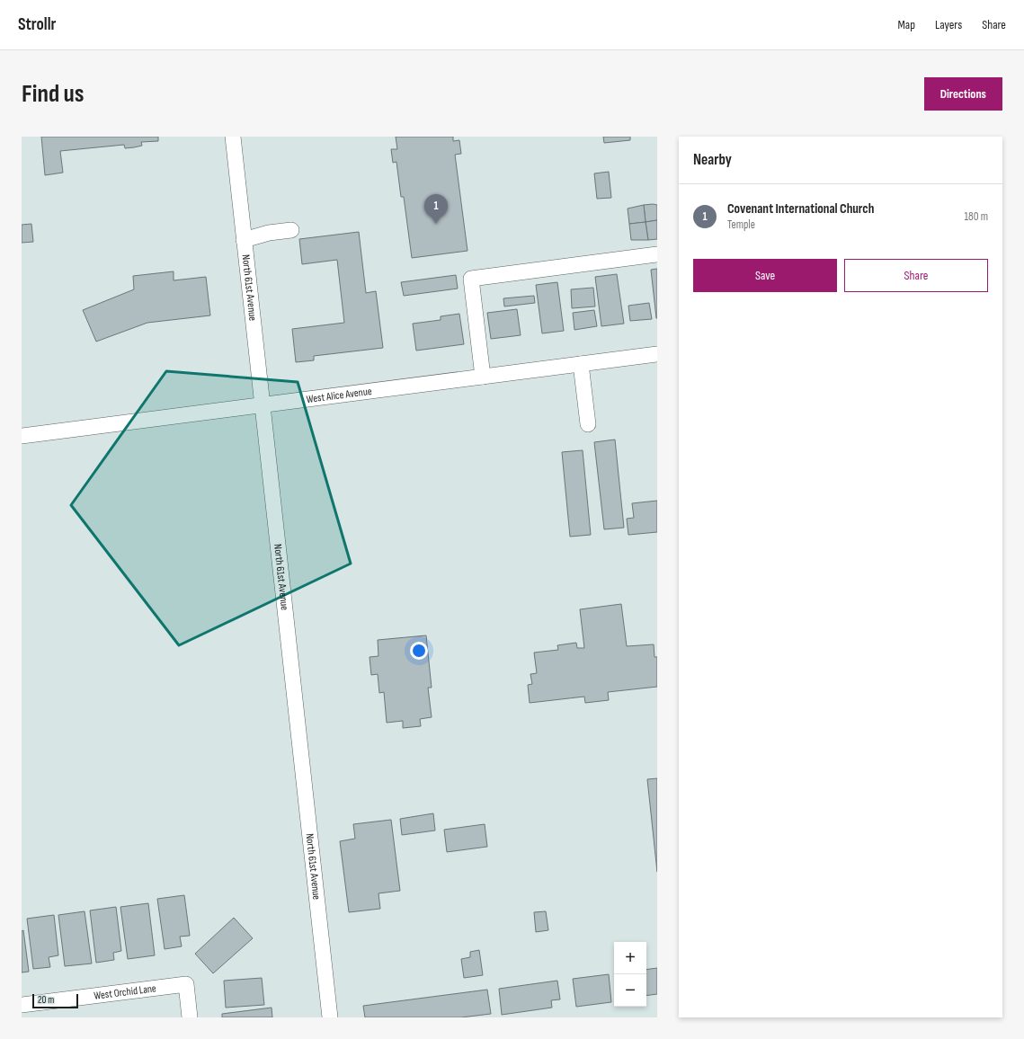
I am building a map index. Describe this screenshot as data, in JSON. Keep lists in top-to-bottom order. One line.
{"streets":{"street":["North 61st Avenue","West Alice Avenue","West Orchid Lane"]},"crossings":[["North 61st Avenue","West Alice Avenue"]],"scale_bar":"20 m","page":{"header":"Strollr","nav":["Map","Layers","Share"],"buttons":["Directions",["Save","Share"]],"title":"Find us","heading":"Nearby","list":[{"mark":"1","name":"Covenant International Church","note":"Temple","value":"180 m"}],"pins":"1","map_buttons":["+","−"],"scale":"20 m"}}
